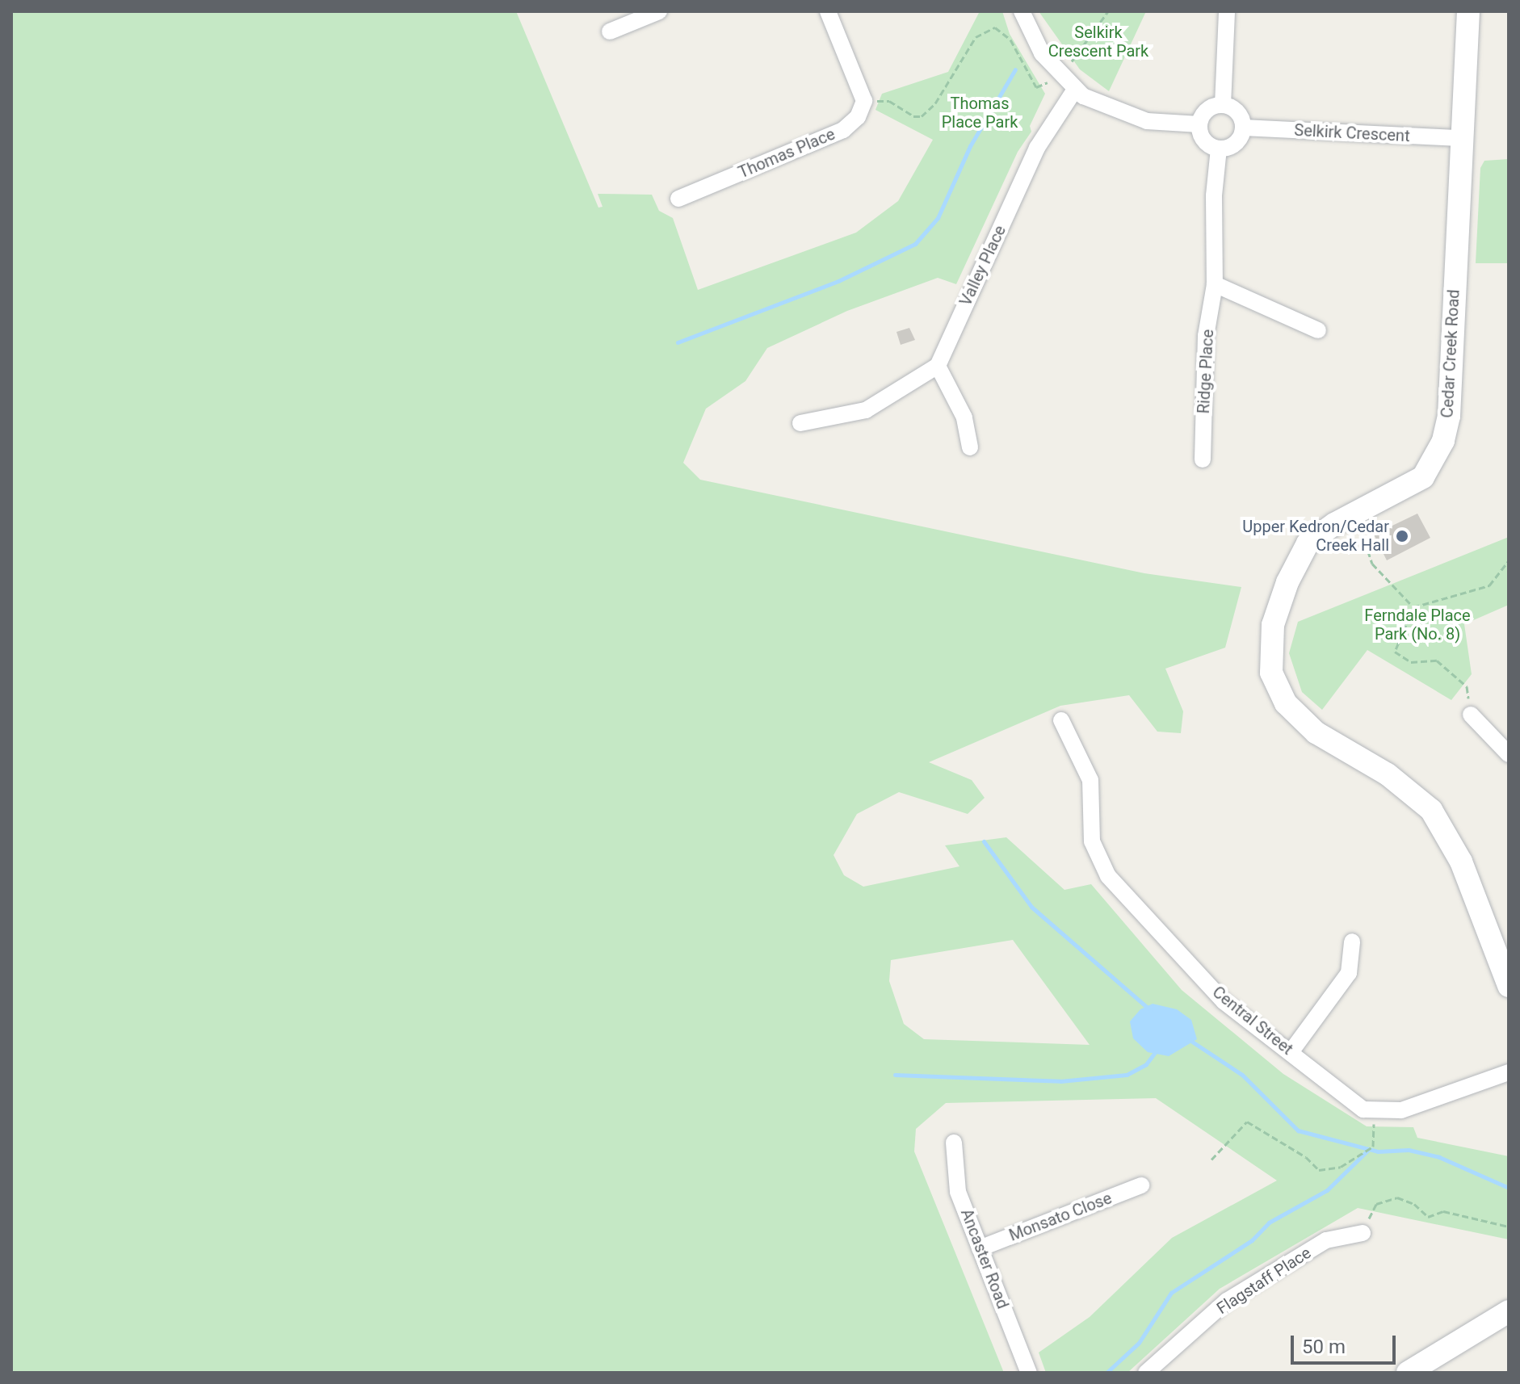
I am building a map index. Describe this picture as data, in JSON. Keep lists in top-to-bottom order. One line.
{"streets":{"street":["Selkirk Crescent","Thomas Place","Valley Place","Cedar Creek Road","Ridge Place","Central Street","Monsato Close","Ancaster Road","Flagstaff Place"]},"crossings":[["Selkirk Crescent","Cedar Creek Road"],["Selkirk Crescent","Ridge Place"],["Monsato Close","Ancaster Road"]],"parks":["Selkirk Crescent Park","Thomas Place Park","Ferndale Place Park (No. 8)"],"places":["Upper Kedron/Cedar Creek Hall"],"scale_bar":"50 m"}
